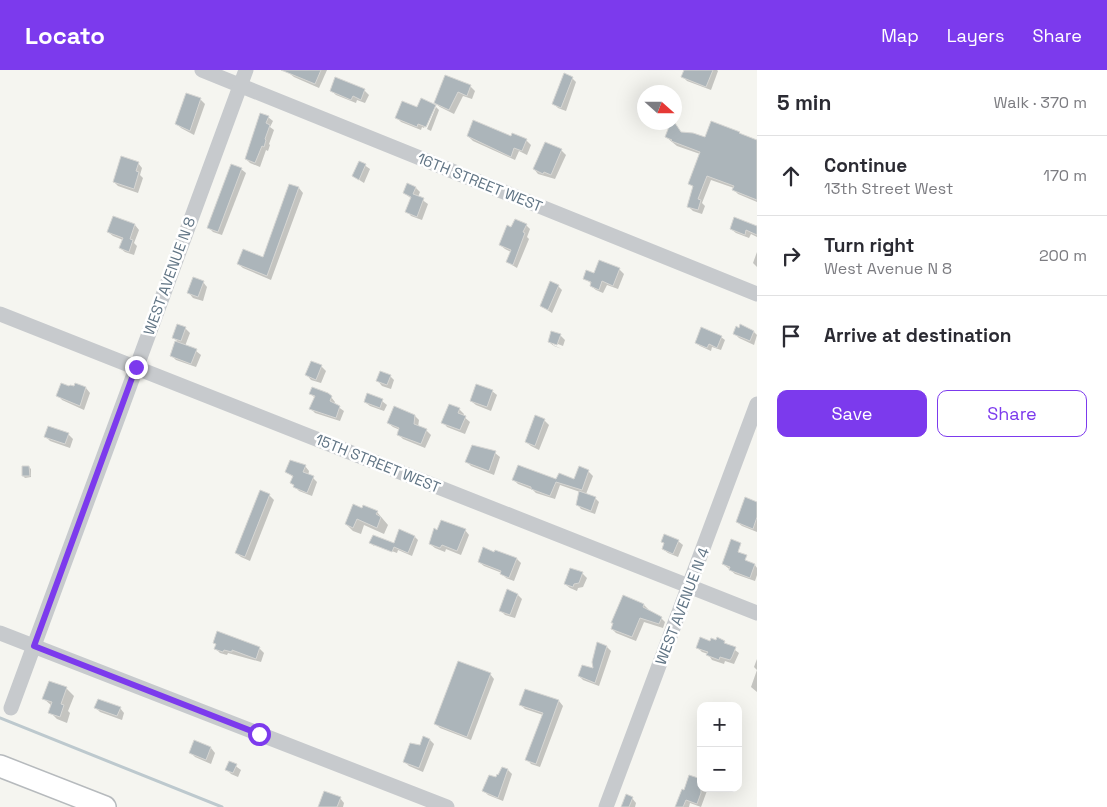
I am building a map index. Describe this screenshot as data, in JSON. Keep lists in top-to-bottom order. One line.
{"streets":{"street":["16TH STREET WEST","WEST AVENUE N 8","15TH STREET WEST","WEST AVENUE N 4"]},"crossings":[["16TH STREET WEST","WEST AVENUE N 8"],["WEST AVENUE N 8","15TH STREET WEST"],["15TH STREET WEST","WEST AVENUE N 4"]],"north":"right","page":{"header":"Locato","nav":["Map","Layers","Share"],"heading":["5 min","Walk · 370 m"],"list":[["Continue","13th Street West","170 m"],["Turn right","West Avenue N 8","200 m"],"Arrive at destination"],"buttons":["Save","Share"],"map_buttons":["+","−"]}}
